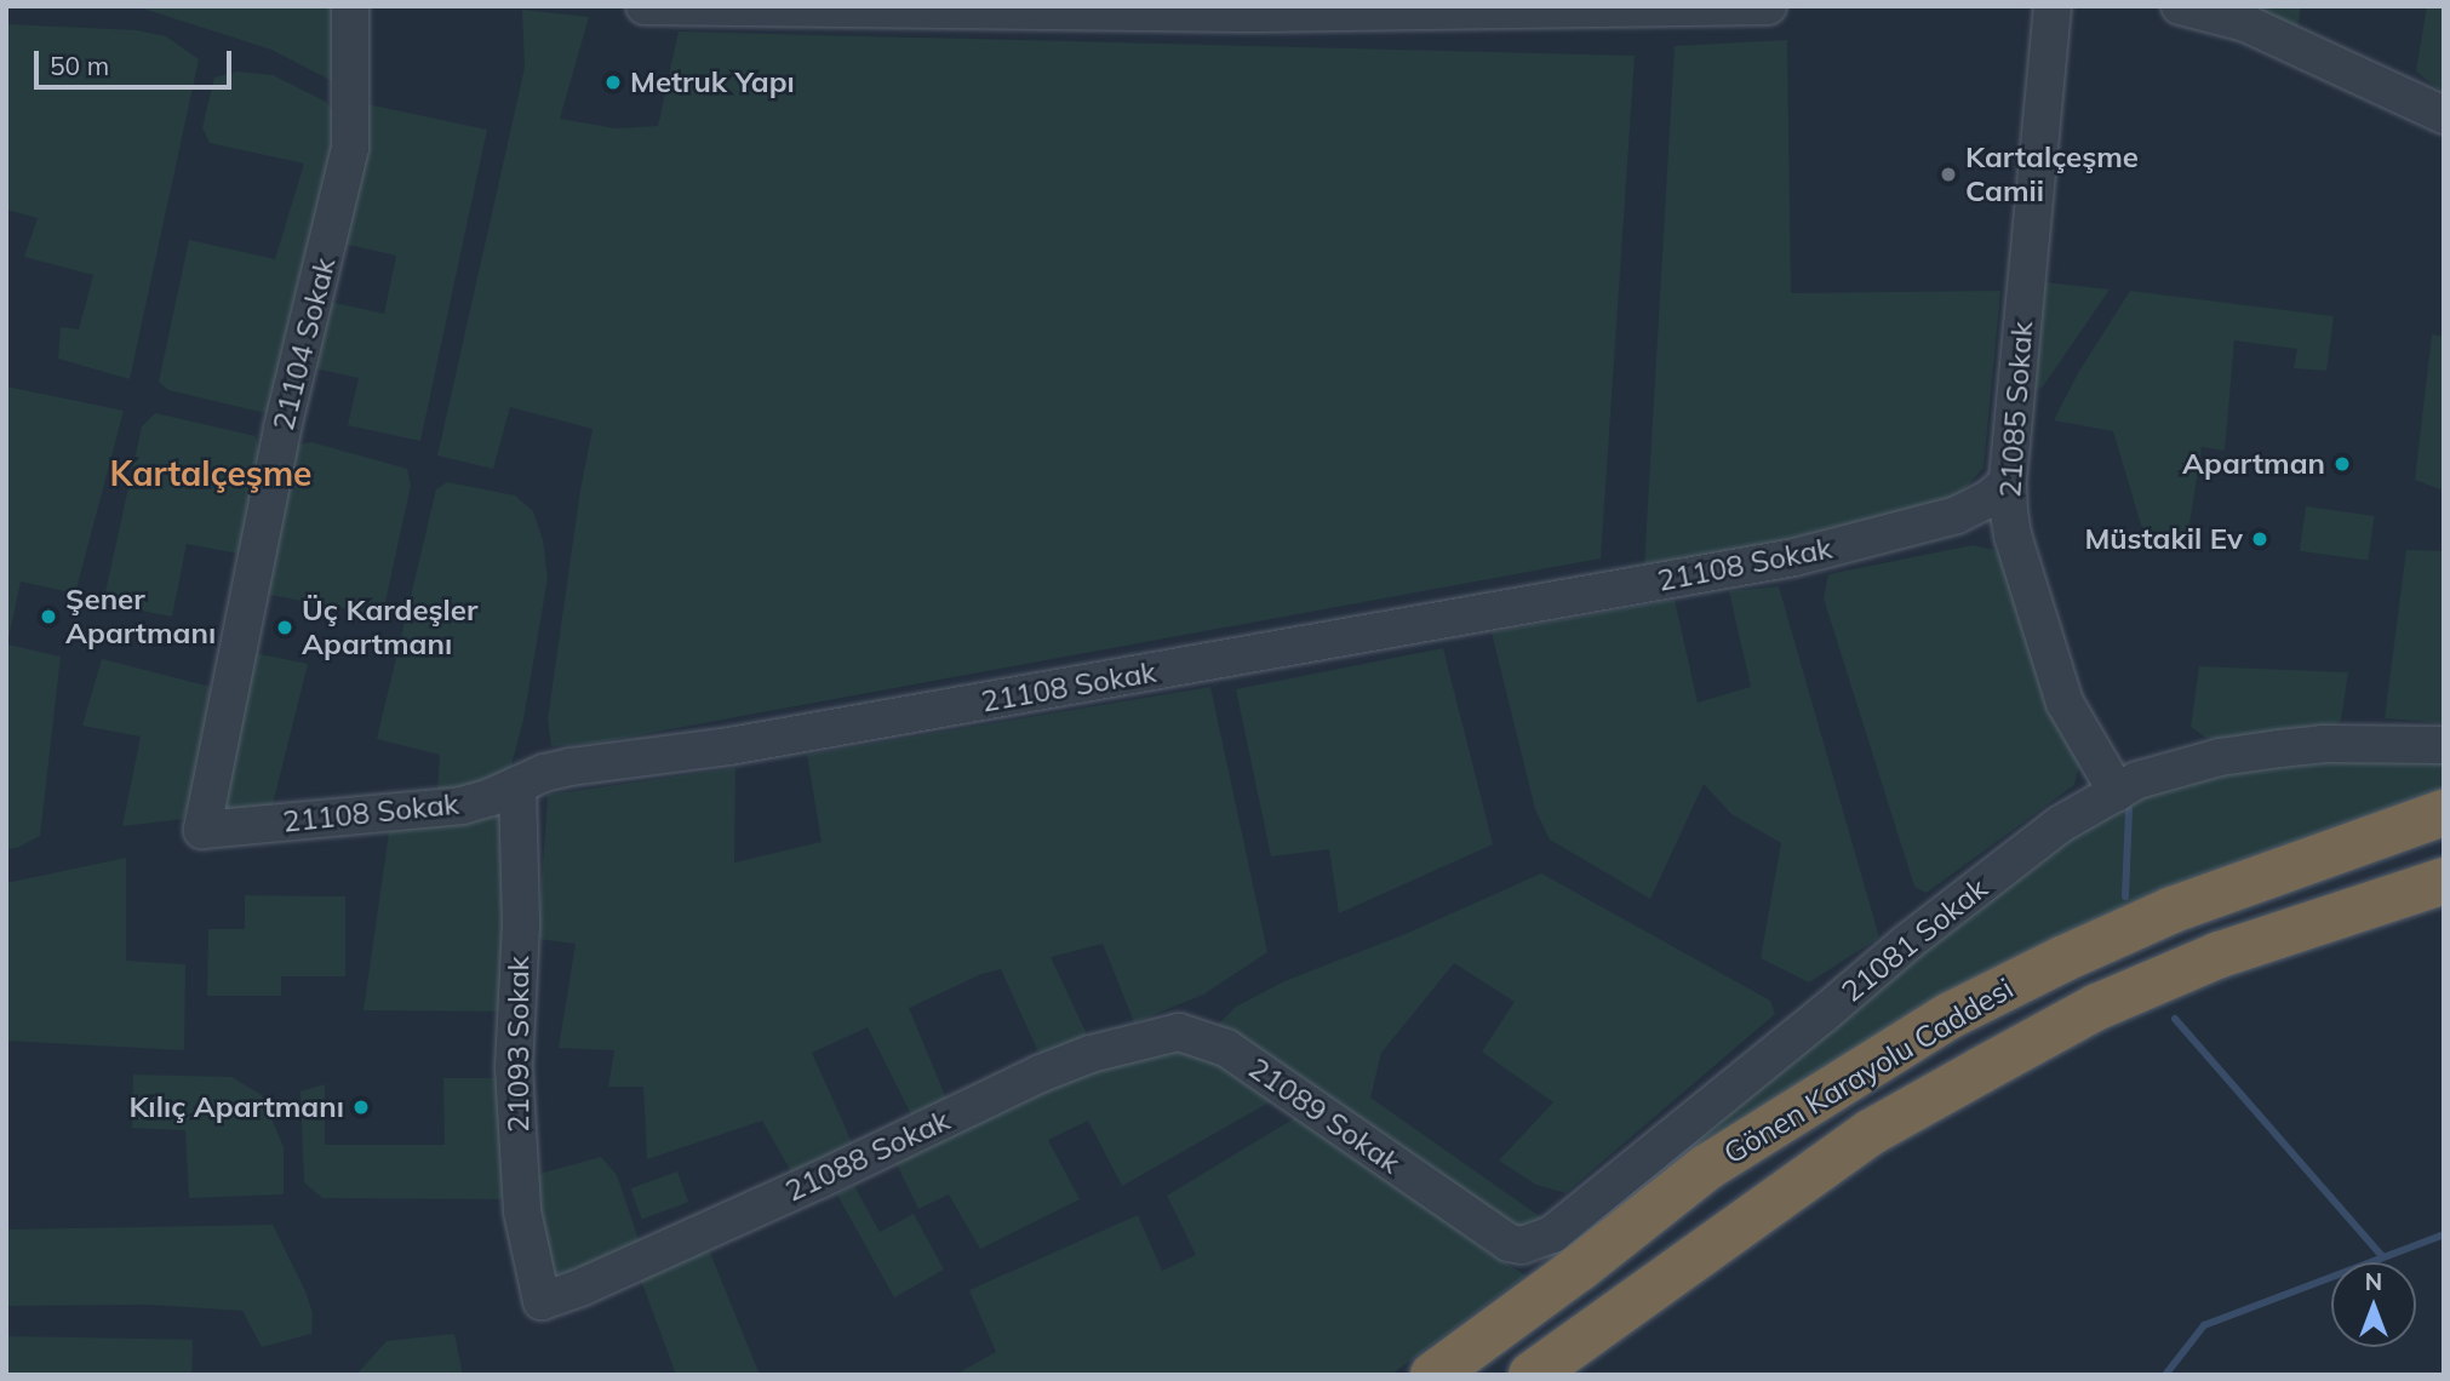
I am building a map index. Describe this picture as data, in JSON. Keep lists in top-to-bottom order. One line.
{"streets":{"highway":["Gönen Karayolu Caddesi"],"street":["21104 Sokak","21085 Sokak","21108 Sokak","21081 Sokak","21093 Sokak","21089 Sokak","21088 Sokak"]},"crossings":[["21104 Sokak","21108 Sokak"],["21085 Sokak","21108 Sokak"],["21085 Sokak","21081 Sokak"],["21108 Sokak","21093 Sokak"],["21081 Sokak","21089 Sokak"],["21093 Sokak","21088 Sokak"],["21089 Sokak","21088 Sokak"]],"districts":["Kartalçeşme"],"places":["Metruk Yapı","Kartalçeşme Camii","Apartman","Müstakil Ev","Şener Apartmanı","Üç Kardeşler Apartmanı","Kılıç Apartmanı"],"scale_bar":"50 m","north":"top"}
